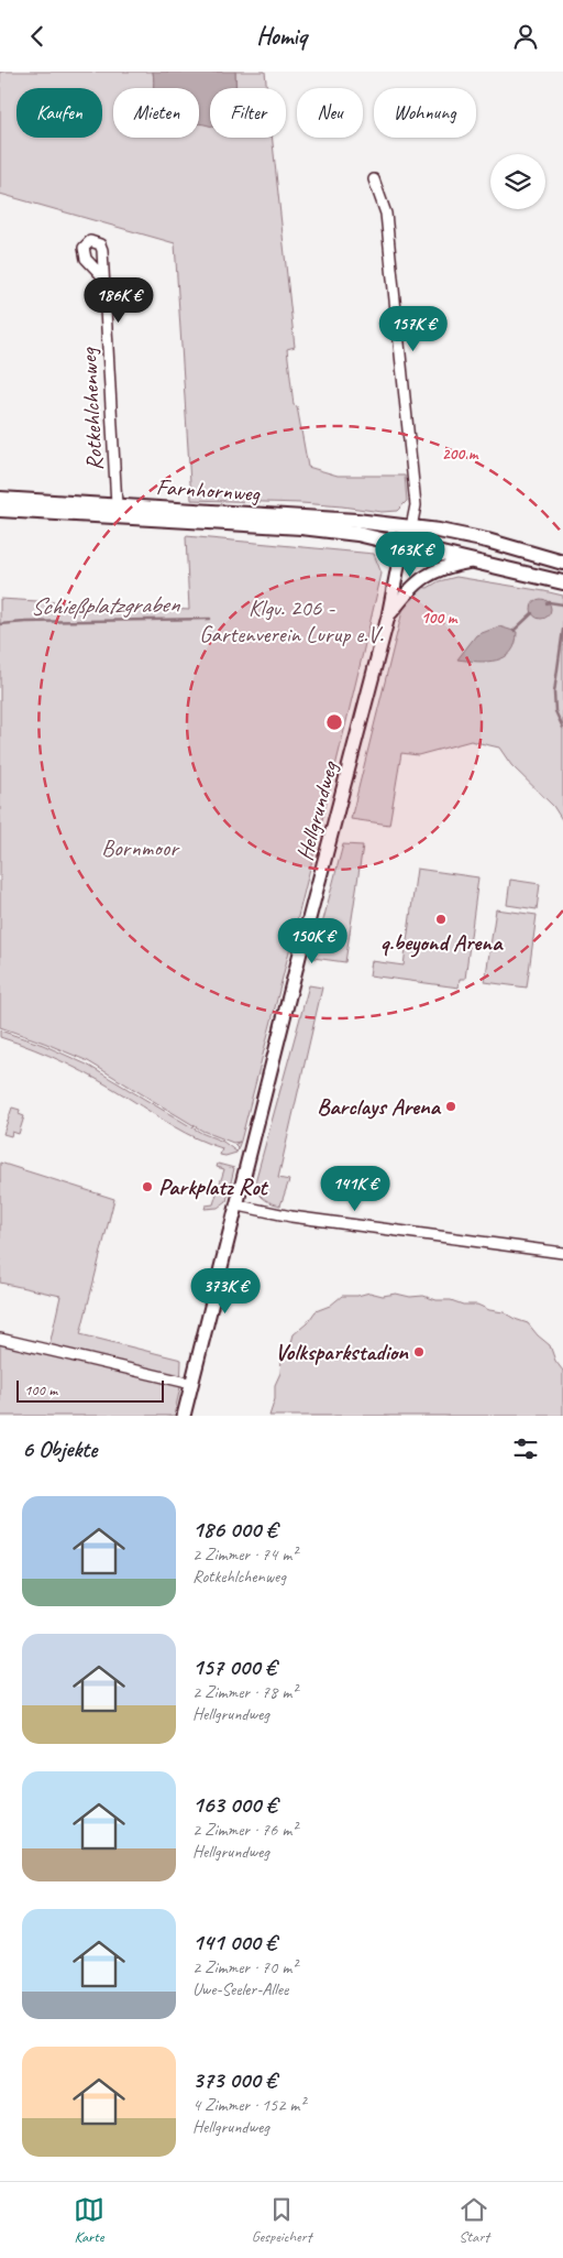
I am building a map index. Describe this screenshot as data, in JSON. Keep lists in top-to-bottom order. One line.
{"streets":{"main road":["Farnhornweg"],"street":["Rotkehlchenweg","Hellgrundweg"]},"crossings":[["Rotkehlchenweg","Farnhornweg"],["Farnhornweg","Hellgrundweg"]],"water":["Schießplatzgraben"],"parks":["Klgv. 206 - Gartenverein Lurup e.V.","Bornmoor"],"places":["q.beyond Arena","Barclays Arena","Parkplatz Rot","Volksparkstadion"],"scale_bar":"100 m","page":{"header":"Homiq","chip":["Kaufen","Mieten","Filter","Neu","Wohnung"],"price":["186K €","157K €","163K €","150K €","141K €","373K €"],"scale":"100 m","heading":"6 Objekte","list":[{"name":"186 000 €","note":"2 Zimmer · 74 m² · Rotkehlchenweg"},{"name":"157 000 €","note":"2 Zimmer · 78 m² · Hellgrundweg"},{"name":"163 000 €","note":"2 Zimmer · 76 m² · Hellgrundweg"},{"name":"141 000 €","note":"2 Zimmer · 70 m² · Uwe-Seeler-Allee"},{"name":"373 000 €","note":"4 Zimmer · 152 m² · Hellgrundweg"}],"tabs":["Karte","Gespeichert","Start"]},"rings":["200 m","100 m"]}
